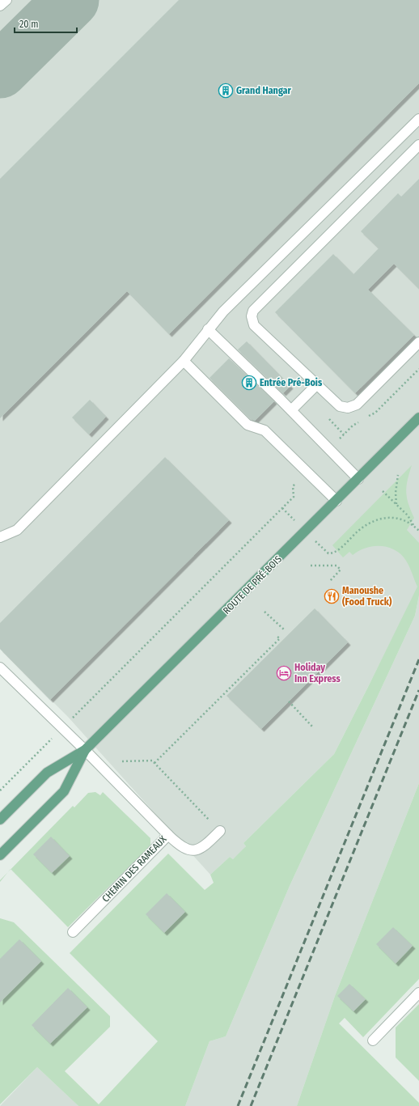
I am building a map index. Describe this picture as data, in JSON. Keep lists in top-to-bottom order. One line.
{"streets":{"main road":["ROUTE DE PRÉ-BOIS"],"street":["CHEMIN DES RAMEAUX"]},"crossings":[["ROUTE DE PRÉ-BOIS","CHEMIN DES RAMEAUX"]],"places":{"building":["Grand Hangar","Entrée Pré-Bois"],"restaurant":["Manoushe (Food Truck)"],"hotel":["Holiday Inn Express"]},"scale_bar":"20 m"}
